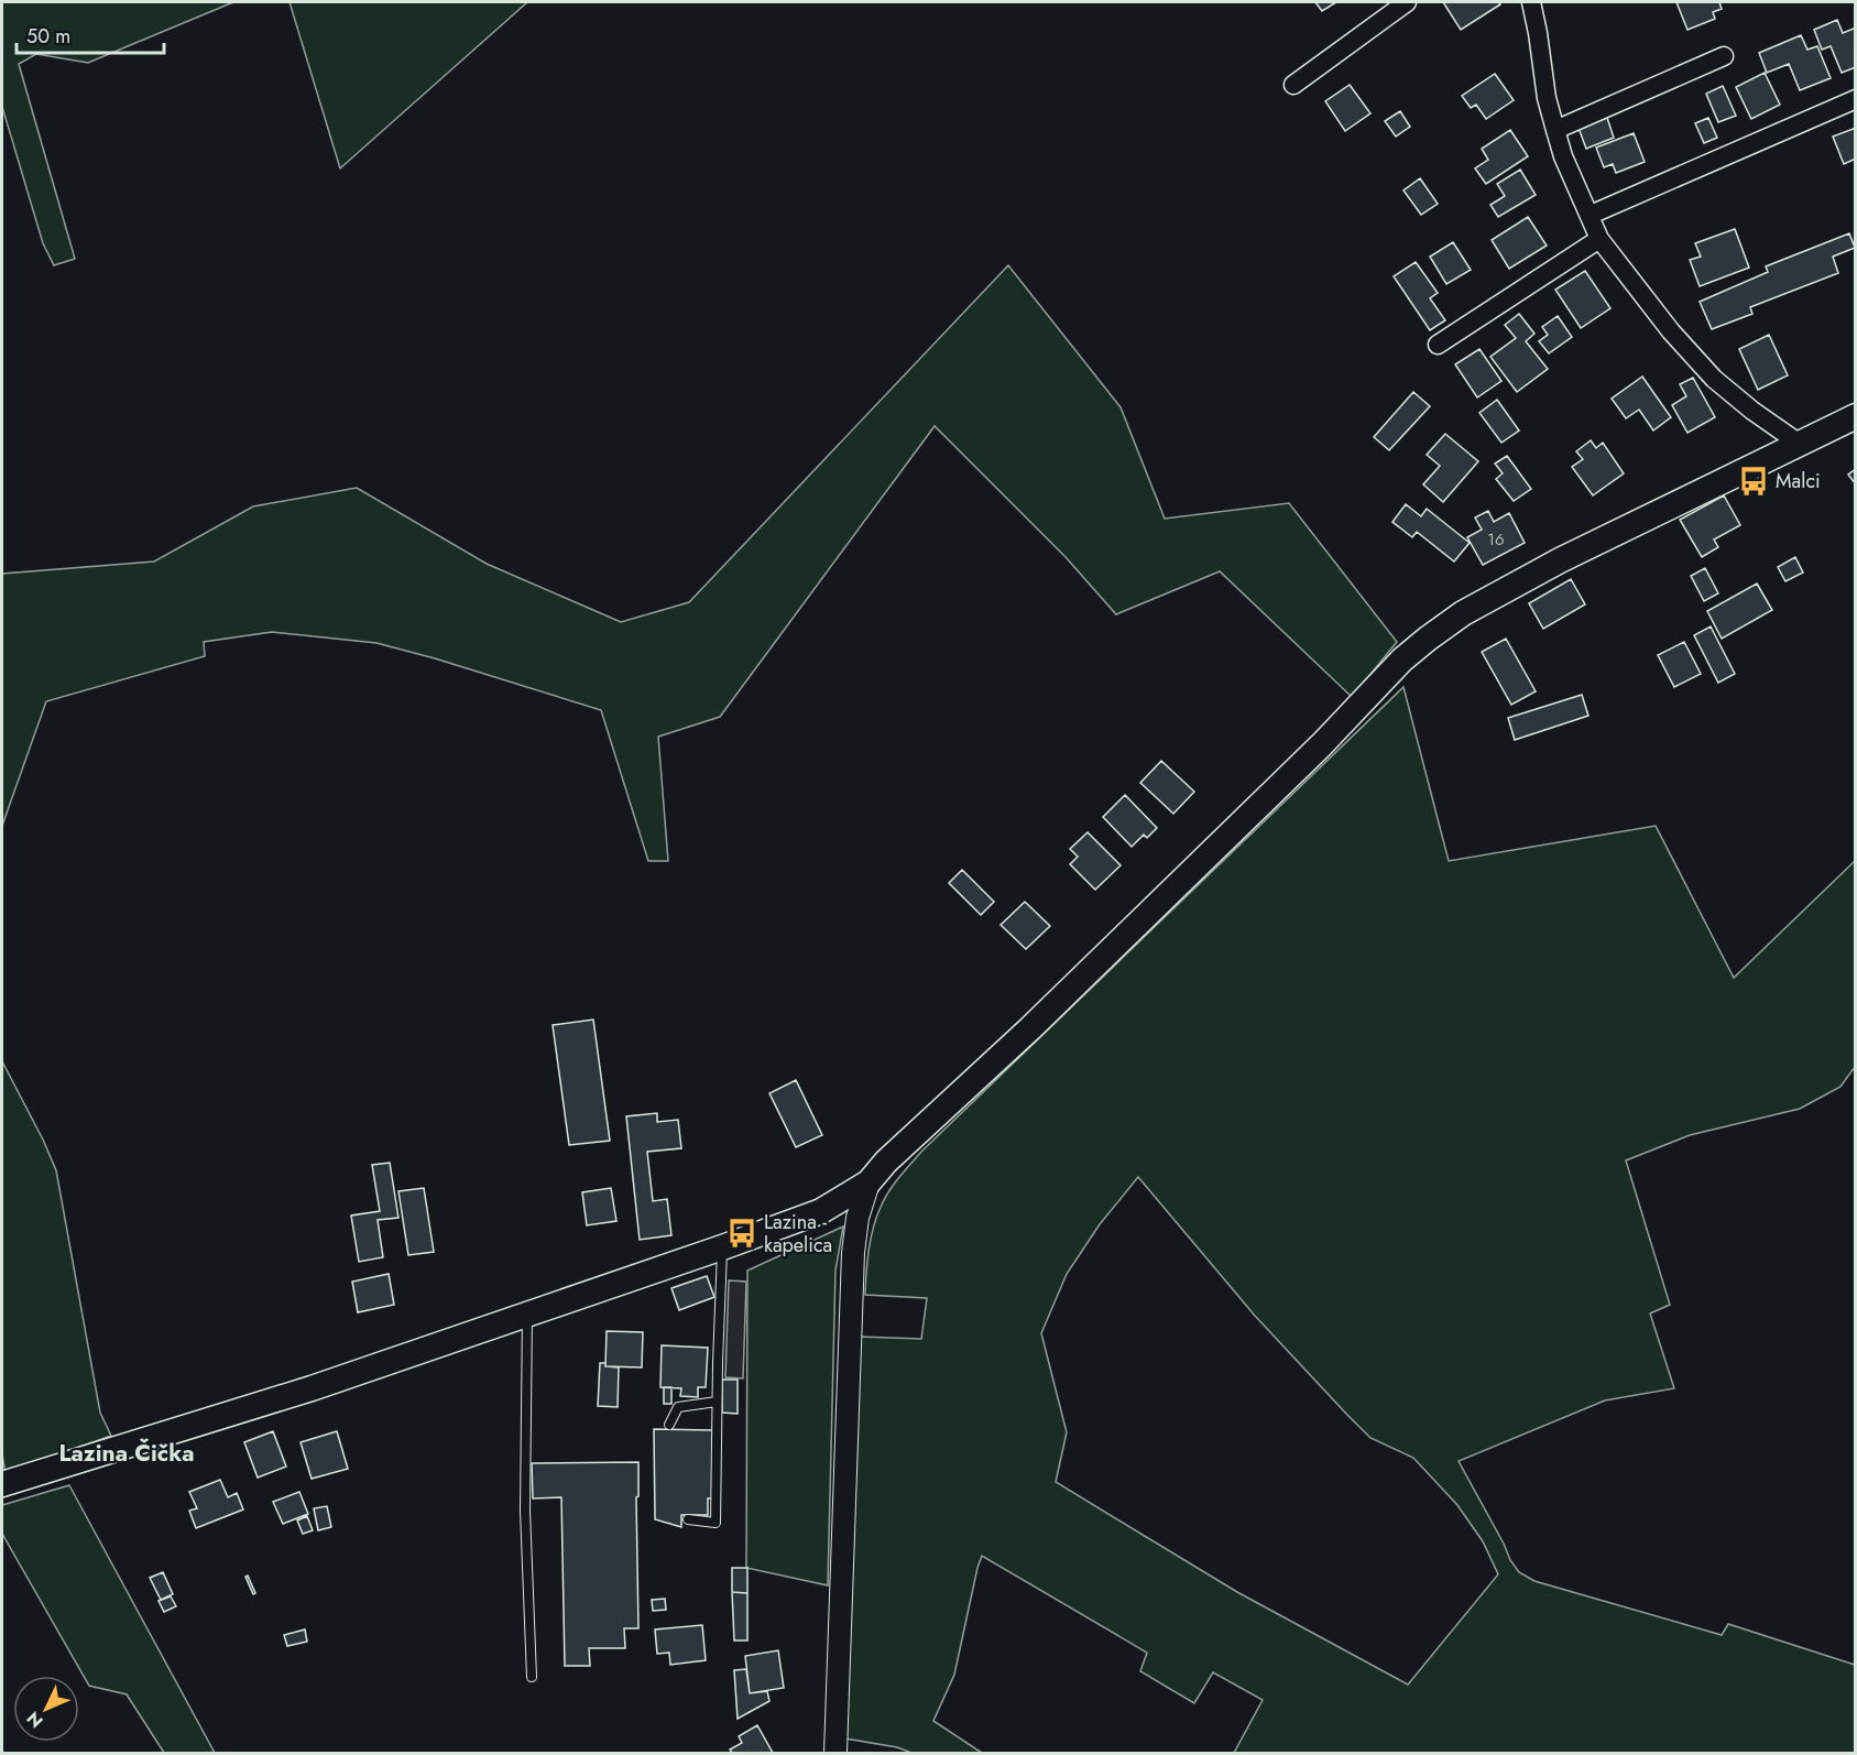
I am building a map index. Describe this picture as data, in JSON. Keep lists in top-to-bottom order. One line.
{"districts":["Lazina Čička"],"places":{"bus stop":["Malci","Lazina - kapelica"]},"house_numbers":["16"],"scale_bar":"50 m","north":"bottom left"}
